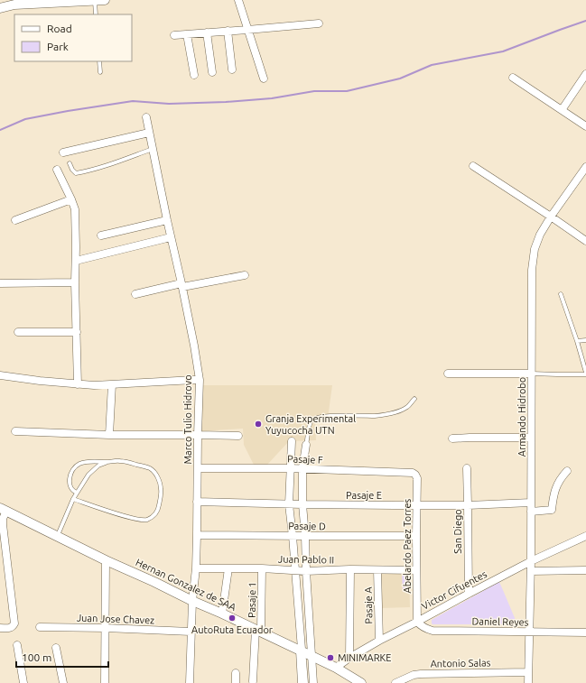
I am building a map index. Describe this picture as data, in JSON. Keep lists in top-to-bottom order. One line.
{"streets":{"street":["Armando Hidrobo","Marco Tulio Hidrovo","Pasaje F","Pasaje E","Pasaje D","San Diego","Abelardo Paez Torres","Juan Pablo II","Hernan Gonzalez de SAA","Victor Cifuentes","Pasaje 1","Pasaje A","Juan Jose Chavez","Daniel Reyes","Antonio Salas"]},"crossings":[["Armando Hidrobo","Pasaje E"],["Armando Hidrobo","Victor Cifuentes"],["Armando Hidrobo","Daniel Reyes"],["Armando Hidrobo","Antonio Salas"],["Marco Tulio Hidrovo","Pasaje F"],["Marco Tulio Hidrovo","Pasaje E"],["Marco Tulio Hidrovo","Pasaje D"],["Marco Tulio Hidrovo","Juan Pablo II"],["Marco Tulio Hidrovo","Hernan Gonzalez de SAA"],["Marco Tulio Hidrovo","Juan Jose Chavez"],["Pasaje F","Abelardo Paez Torres"],["Pasaje E","San Diego"],["Pasaje E","Abelardo Paez Torres"],["Pasaje D","Abelardo Paez Torres"],["San Diego","Victor Cifuentes"],["Abelardo Paez Torres","Juan Pablo II"],["Abelardo Paez Torres","Victor Cifuentes"],["Abelardo Paez Torres","Daniel Reyes"],["Juan Pablo II","Pasaje 1"],["Juan Pablo II","Pasaje A"],["Hernan Gonzalez de SAA","Victor Cifuentes"],["Hernan Gonzalez de SAA","Pasaje 1"],["Victor Cifuentes","Pasaje A"],["Victor Cifuentes","Daniel Reyes"]],"places":["Granja Experimental Yuyucocha UTN","AutoRuta Ecuador","MINIMARKE"],"legend":["Road","Park"],"scale_bar":"100 m"}
